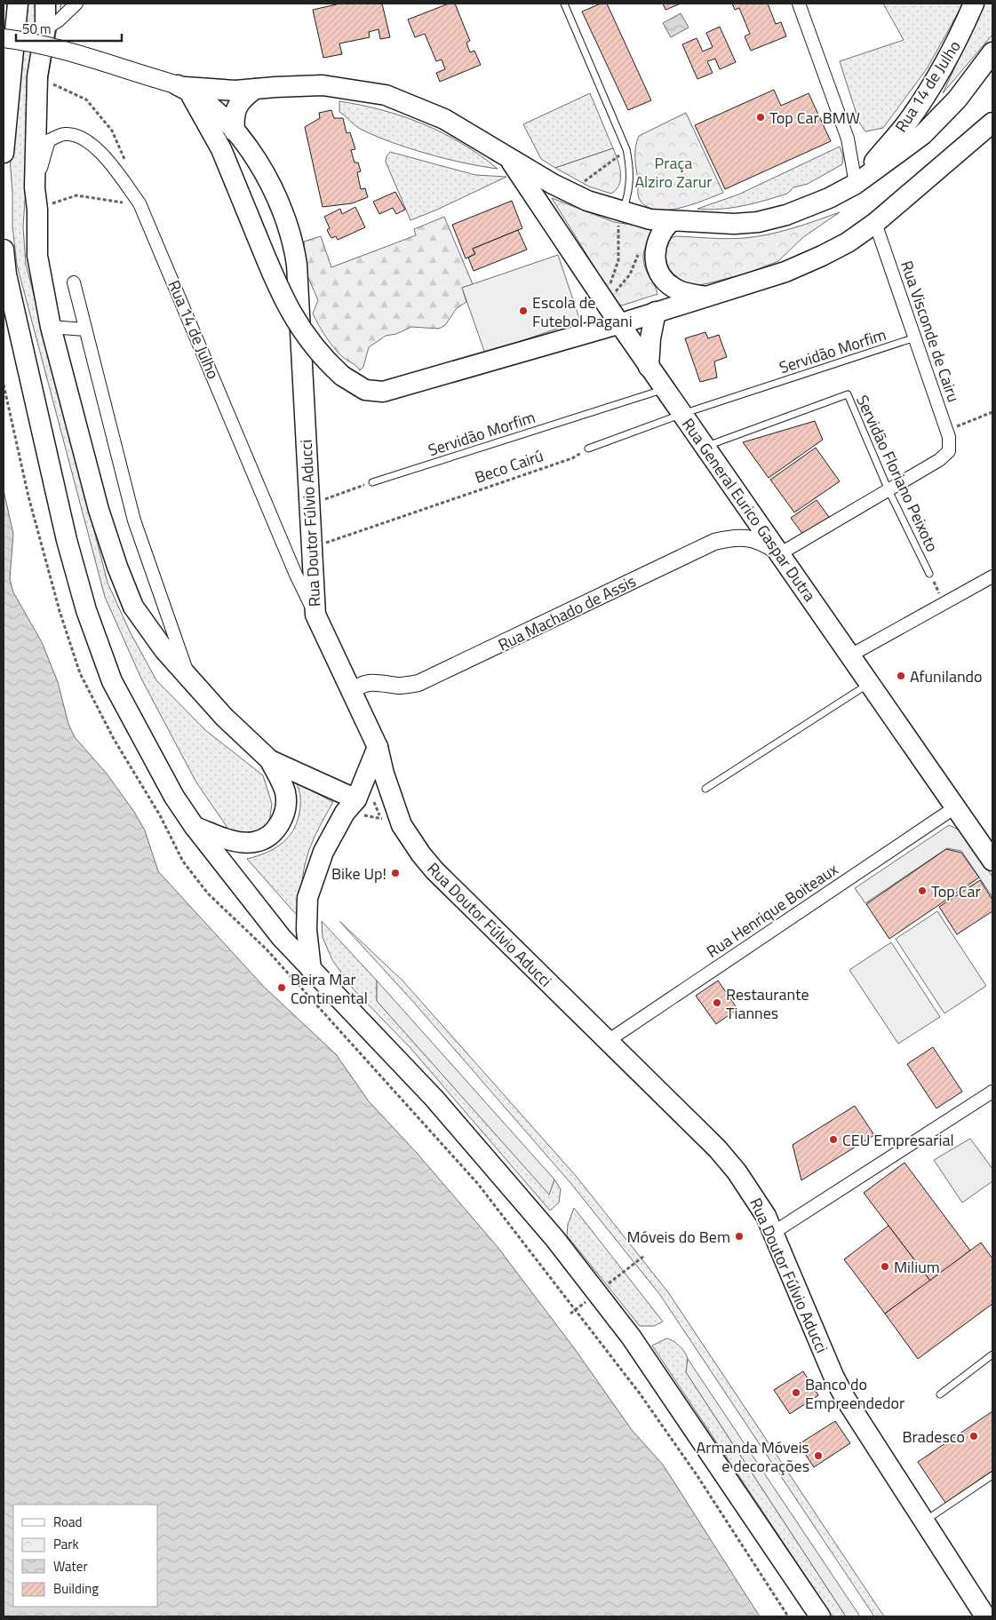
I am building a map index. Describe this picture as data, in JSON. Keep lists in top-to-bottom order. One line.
{"streets":{"main road":["Rua 14 de Julho","Rua General Eurico Gaspar Dutra","Rua Doutor Fúlvio Aducci"],"street":["Rua Visconde de Cairu","Rua Machado de Assis","Rua Henrique Boiteaux"],"lane":["Servidão Morfim","Servidão Floriano Peixoto"],"path":["Beco Cairú"]},"crossings":[["Rua 14 de Julho","Rua Doutor Fúlvio Aducci"],["Rua Visconde de Cairu","Servidão Morfim"],["Servidão Morfim","Rua General Eurico Gaspar Dutra"],["Servidão Floriano Peixoto","Rua General Eurico Gaspar Dutra"],["Rua General Eurico Gaspar Dutra","Rua Machado de Assis"],["Rua General Eurico Gaspar Dutra","Rua Henrique Boiteaux"],["Rua Doutor Fúlvio Aducci","Rua Machado de Assis"],["Rua Doutor Fúlvio Aducci","Rua Henrique Boiteaux"]],"parks":["Praça Alziro Zarur"],"places":["Top Car BMW","Escola de Futebol Pagani","Afunilando","Bike Up!","Top Car","Beira Mar Continental","Restaurante Tiannes","CEU Empresarial","Móveis do Bem","Milium","Banco do Empreendedor","Bradesco","Armanda Móveis e decorações"],"legend":["Road","Park","Water","Building"],"scale_bar":"50 m"}
